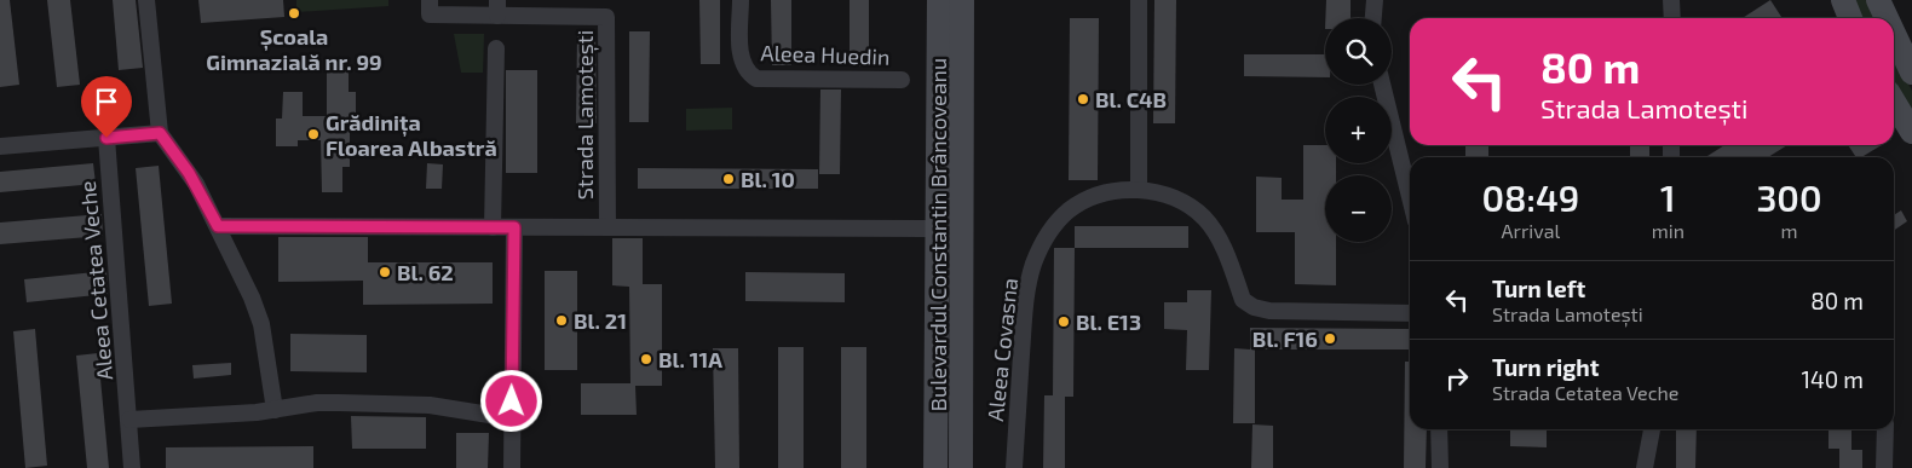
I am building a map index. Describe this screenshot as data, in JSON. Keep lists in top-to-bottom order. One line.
{"streets":{"main road":["Bulevardul Constantin Brâncoveanu"],"street":["Aleea Huedin","Strada Lamotești","Aleea Cetatea Veche","Aleea Covasna"]},"crossings":[["Strada Lamotești","Bulevardul Constantin Brâncoveanu"]],"places":["Școala Gimnazială nr. 99","Bl. C4B","Grădinița Floarea Albastră","Bl. 10","Bl. 62","Bl. 21","Bl. E13","Bl. F16","Bl. 11A"],"page":{"map_buttons":["+","−"],"turn":["80 m","Strada Lamotești"],"eta":["08:49","Arrival","1","min","300","m"],"list":[{"name":"Turn left","note":"Strada Lamotești","value":"80 m"},{"name":"Turn right","note":"Strada Cetatea Veche","value":"140 m"}]}}
